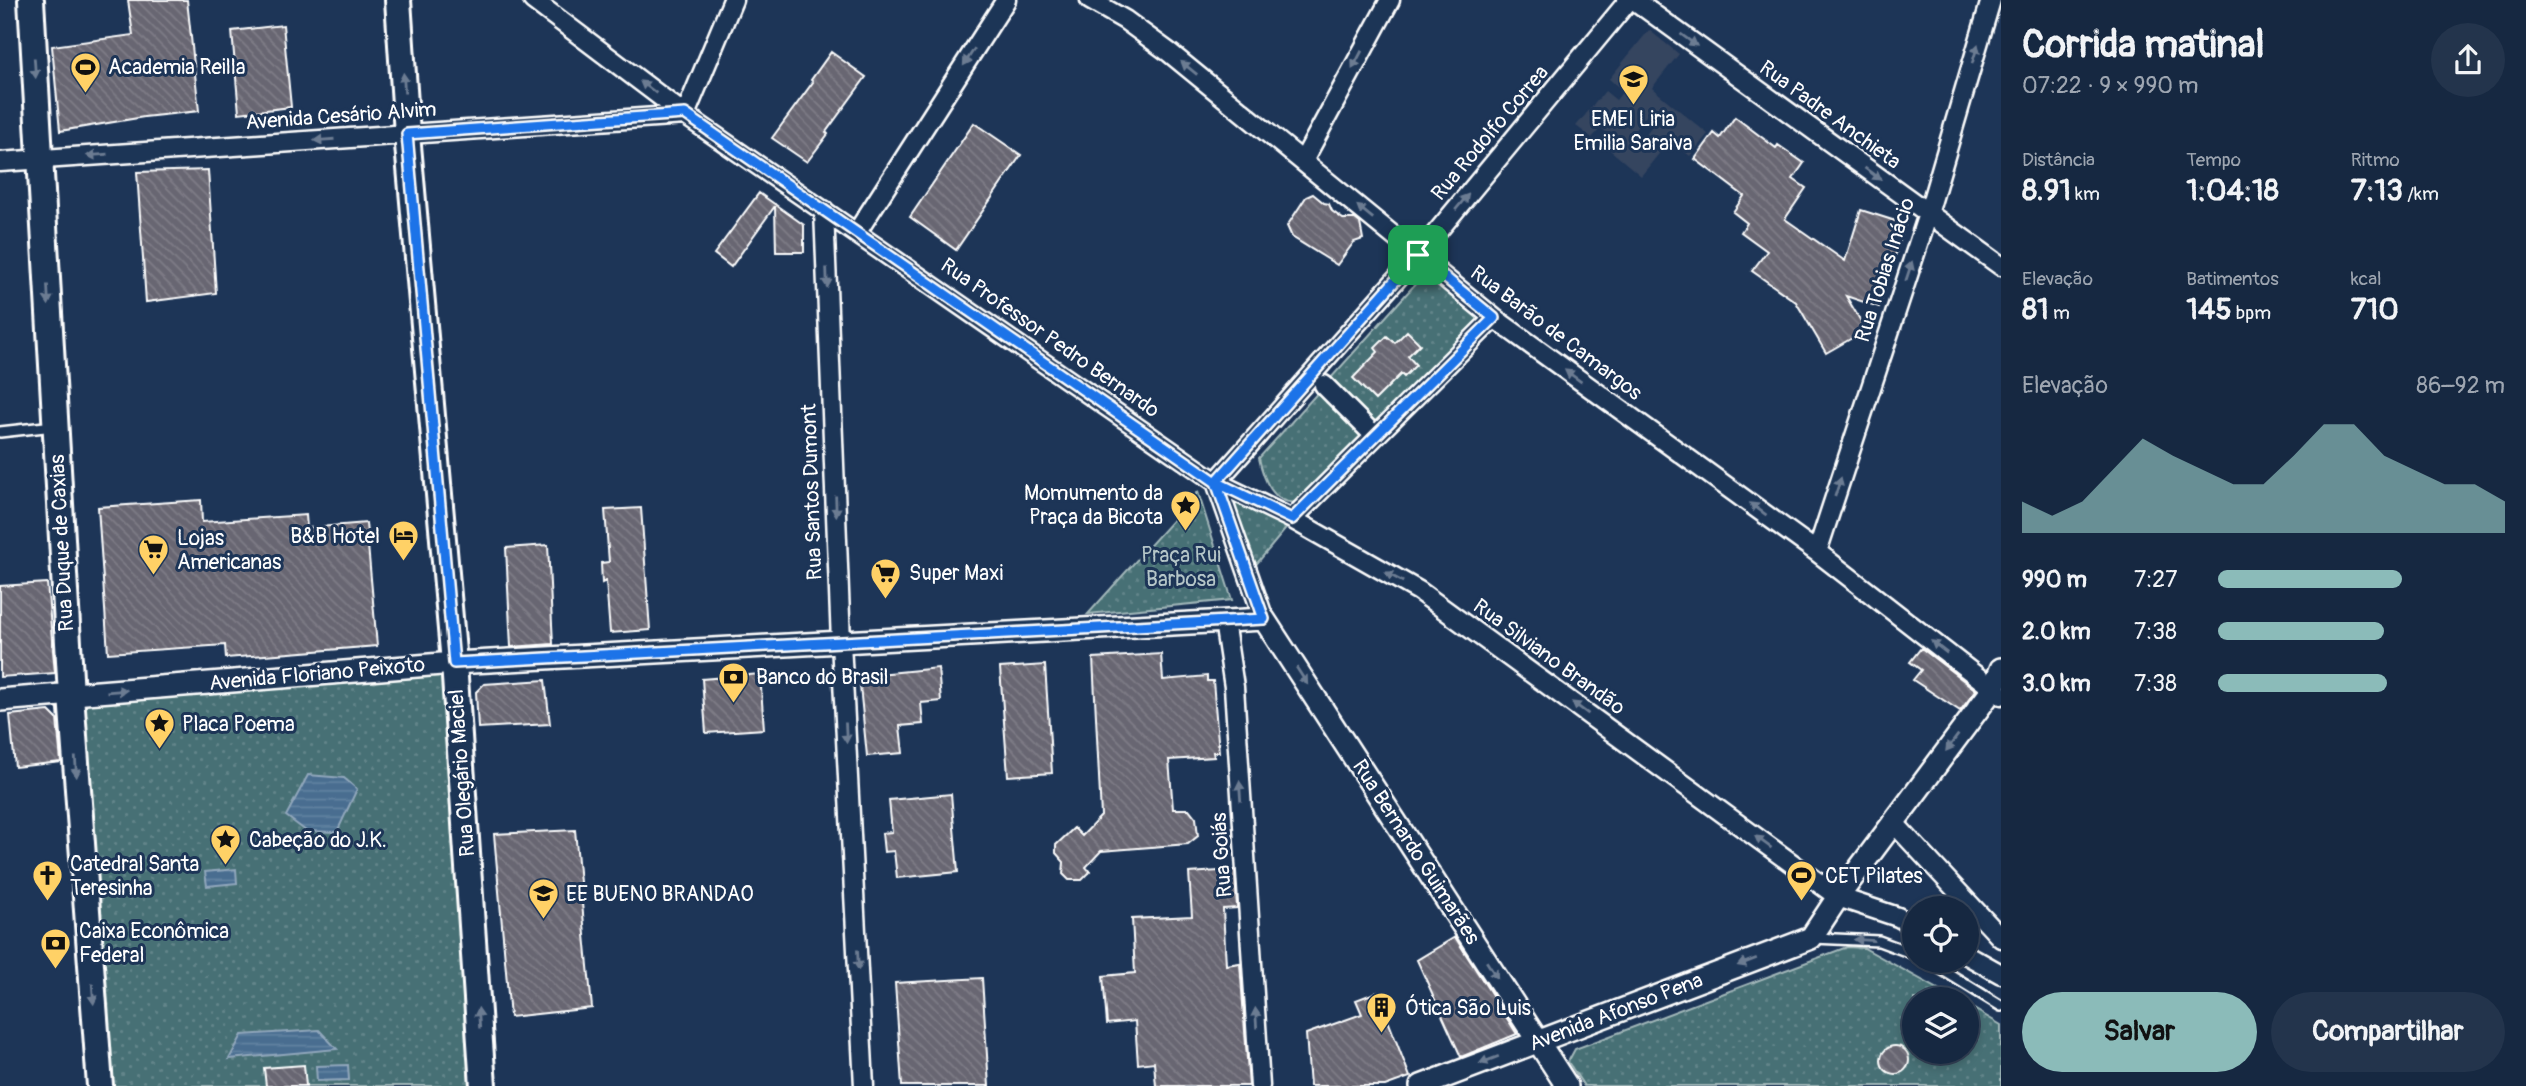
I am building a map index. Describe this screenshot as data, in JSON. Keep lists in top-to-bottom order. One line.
{"streets":{"main road":["Rua Duque de Caxias","Rua Olegário Maciel"],"street":["Rua Padre Anchieta","Avenida Cesário Alvim","Rua Rodolfo Correa","Rua Tobias Inácio","Rua Barão de Camargos","Rua Professor Pedro Bernardo","Rua Santos Dumont","Rua Silviano Brandão","Avenida Floriano Peixoto","Rua Bernardo Guimarães","Rua Goiás","Avenida Afonso Pena"]},"crossings":[["Rua Padre Anchieta","Rua Rodolfo Correa"],["Rua Padre Anchieta","Rua Tobias Inácio"],["Avenida Cesário Alvim","Rua Duque de Caxias"],["Avenida Cesário Alvim","Rua Olegário Maciel"],["Rua Rodolfo Correa","Rua Barão de Camargos"],["Rua Rodolfo Correa","Rua Professor Pedro Bernardo"],["Rua Rodolfo Correa","Rua Silviano Brandão"],["Rua Tobias Inácio","Rua Barão de Camargos"],["Rua Professor Pedro Bernardo","Rua Silviano Brandão"],["Rua Santos Dumont","Avenida Floriano Peixoto"],["Rua Duque de Caxias","Avenida Floriano Peixoto"],["Avenida Floriano Peixoto","Rua Olegário Maciel"],["Avenida Floriano Peixoto","Rua Bernardo Guimarães"],["Avenida Floriano Peixoto","Rua Goiás"],["Rua Bernardo Guimarães","Avenida Afonso Pena"]],"one_way":["Rua Padre Anchieta","Avenida Cesário Alvim","Rua Rodolfo Correa","Rua Tobias Inácio","Rua Barão de Camargos","Rua Santos Dumont","Rua Duque de Caxias","Rua Silviano Brandão","Rua Olegário Maciel","Rua Bernardo Guimarães","Rua Goiás","Avenida Afonso Pena"],"parks":["Praça Rui Barbosa"],"places":{"sports":["Academia Reilla","CET Pilates"],"school or university":["EMEI Liria Emilia Saraiva","EE BUENO BRANDAO"],"place":["Momumento da Praça da Bicota","Placa Poema","Cabeção do J.K."],"hotel":["B&B Hotel"],"supermarket":["Lojas Americanas","Super Maxi"],"bank":["Banco do Brasil","Caixa Econômica Federal"],"church":["Catedral Santa Teresinha"],"building":["Ótica São Luis"]},"page":{"heading":["Corrida matinal","07:22 · 9 × 990 m"],"stats":[["Distância","8.91 km"],["Tempo","1:04:18"],["Ritmo","7:13 /km"],["Elevação","81 m"],["Batimentos","145 bpm"],["kcal","710"]],"chart":["Elevação","86–92 m"],"list":[{"name":"990 m","note":"7:27"},{"name":"2.0 km","note":"7:38"},{"name":"3.0 km","note":"7:38"}],"buttons":["Salvar","Compartilhar"]}}
